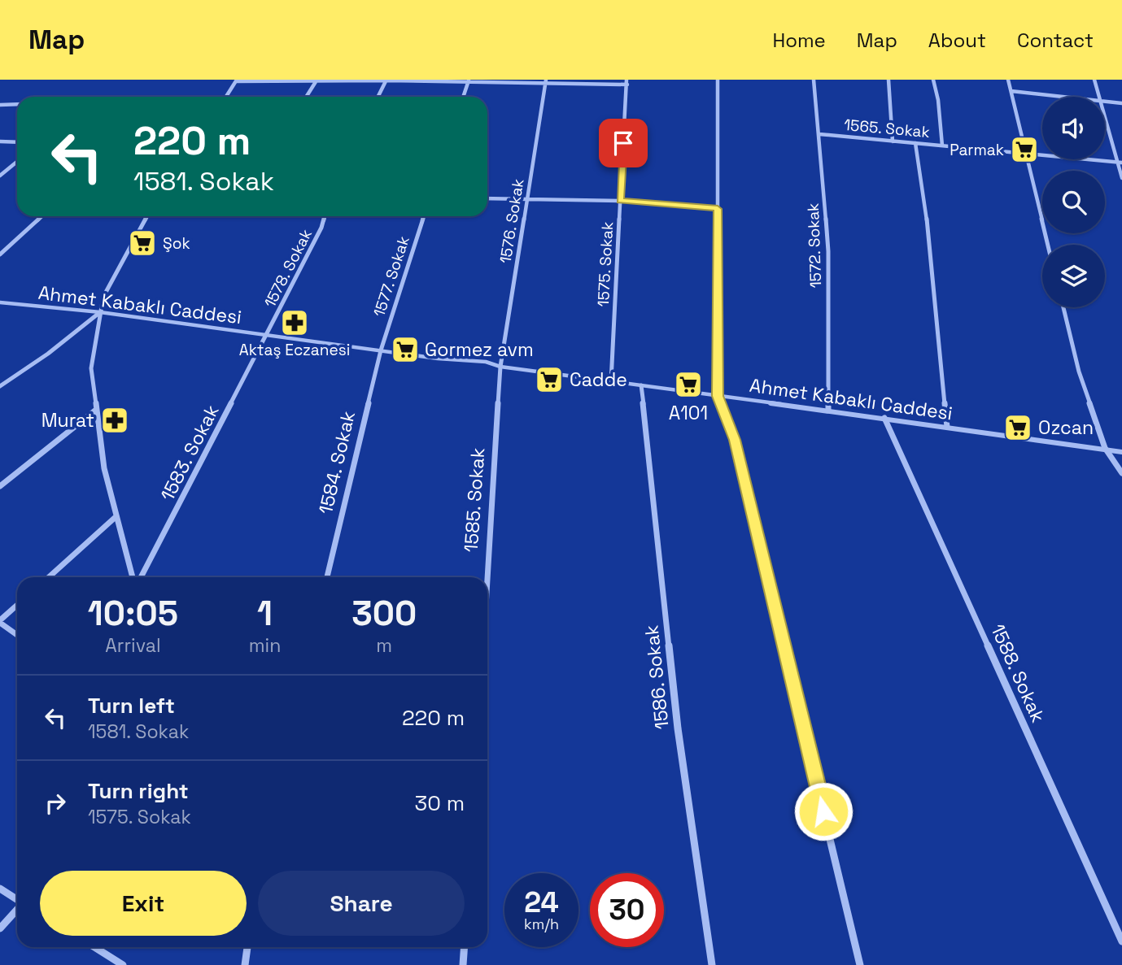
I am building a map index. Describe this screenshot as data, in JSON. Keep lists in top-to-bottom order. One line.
{"streets":{"street":["1565. Sokak","1576. Sokak","1572. Sokak","1575. Sokak","1578. Sokak","1577. Sokak","Ahmet Kabaklı Caddesi","1583. Sokak","1584. Sokak","1585. Sokak","1588. Sokak","1586. Sokak"]},"crossings":[["1565. Sokak","1572. Sokak"],["1576. Sokak","Ahmet Kabaklı Caddesi"],["1576. Sokak","1585. Sokak"],["1572. Sokak","Ahmet Kabaklı Caddesi"],["1575. Sokak","Ahmet Kabaklı Caddesi"],["1578. Sokak","Ahmet Kabaklı Caddesi"],["1578. Sokak","1583. Sokak"],["1577. Sokak","Ahmet Kabaklı Caddesi"],["1577. Sokak","1584. Sokak"],["Ahmet Kabaklı Caddesi","1583. Sokak"],["Ahmet Kabaklı Caddesi","1584. Sokak"],["Ahmet Kabaklı Caddesi","1585. Sokak"],["Ahmet Kabaklı Caddesi","1588. Sokak"],["Ahmet Kabaklı Caddesi","1586. Sokak"]],"places":{"supermarket":["Parmak","Şok","Gormez avm","Cadde","A101","Ozcan"],"pharmacy":["Aktaş Eczanesi","Murat"]},"page":{"header":"Map","nav":["Home","Map","About","Contact"],"turn":["220 m","1581. Sokak"],"eta":["10:05","Arrival","1","min","300","m"],"list":[{"name":"Turn left","note":"1581. Sokak","value":"220 m"},{"name":"Turn right","note":"1575. Sokak","value":"30 m"}],"buttons":["Exit","Share"],"speed":"24 km/h","limit":"30"}}
